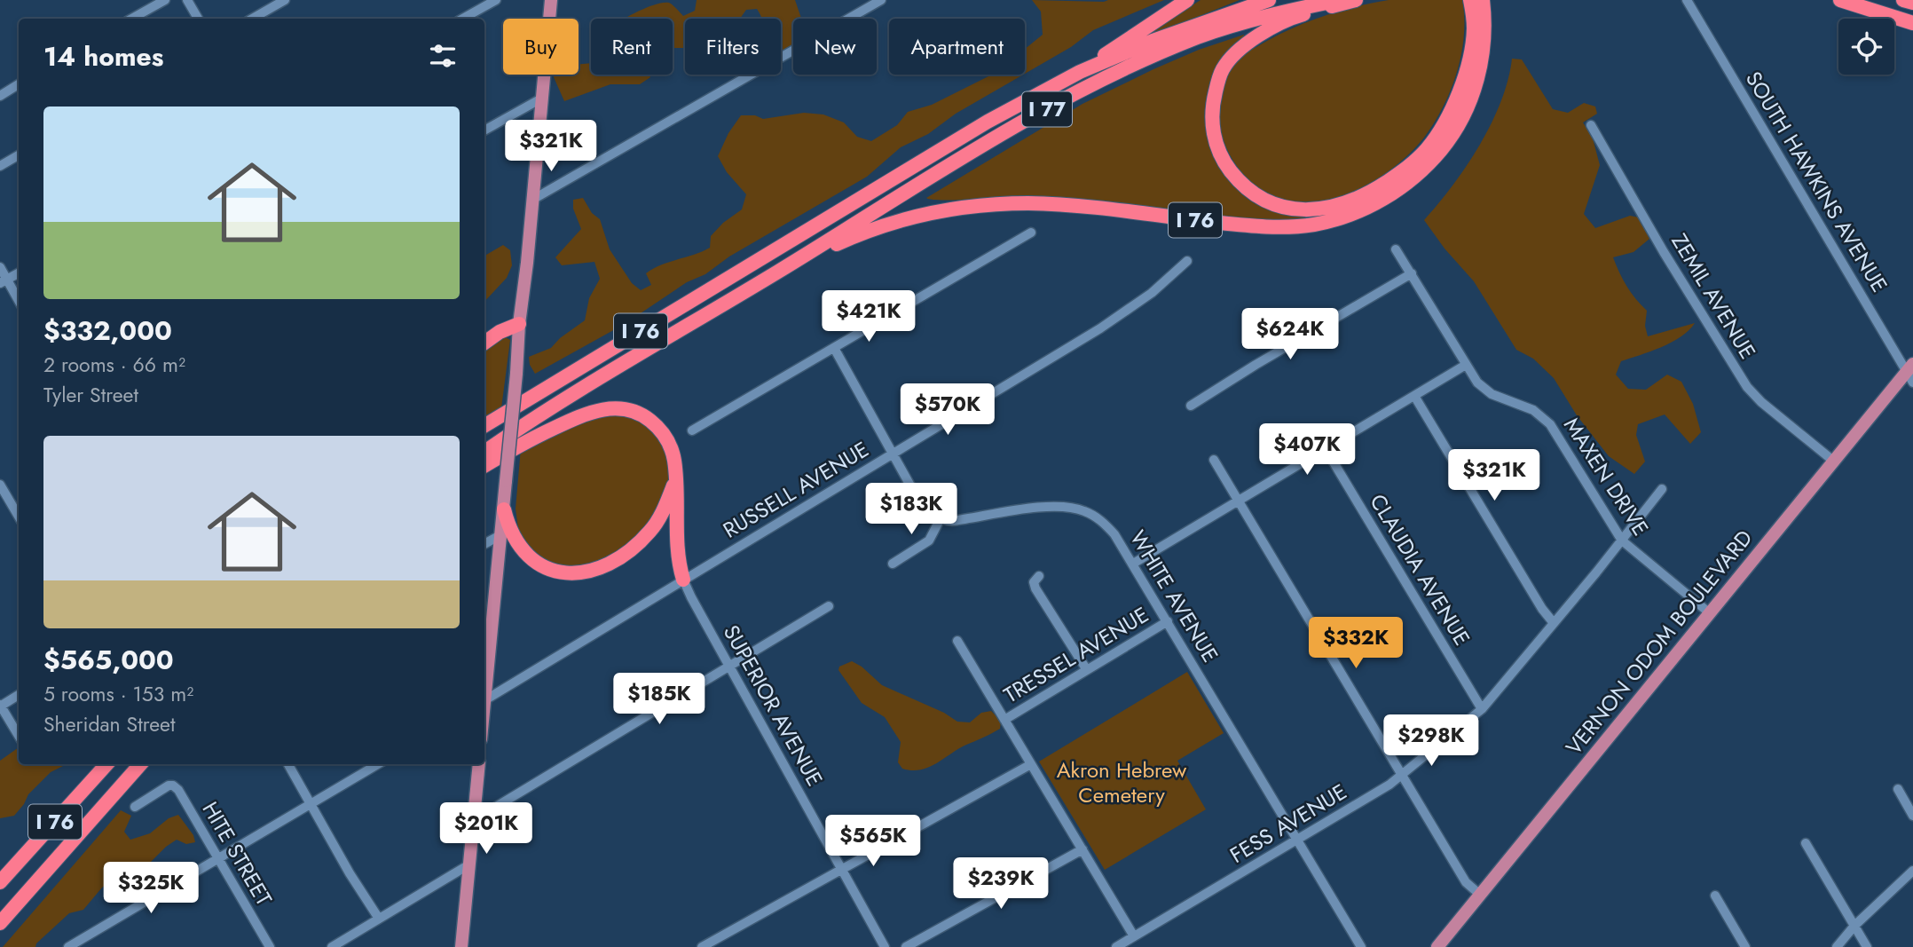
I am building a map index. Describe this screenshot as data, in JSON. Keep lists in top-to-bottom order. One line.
{"streets":{"highway":["I 77","I 76"],"main road":["VERNON ODOM BOULEVARD"],"street":["SOUTH HAWKINS AVENUE","ZEMIL AVENUE","MAXEN DRIVE","RUSSELL AVENUE","CLAUDIA AVENUE","WHITE AVENUE","TRESSEL AVENUE","SUPERIOR AVENUE","FESS AVENUE","HITE STREET"]},"crossings":[["I 77","I 76"],["SOUTH HAWKINS AVENUE","VERNON ODOM BOULEVARD"],["ZEMIL AVENUE","VERNON ODOM BOULEVARD"],["MAXEN DRIVE","VERNON ODOM BOULEVARD"],["MAXEN DRIVE","FESS AVENUE"],["RUSSELL AVENUE","SUPERIOR AVENUE"],["CLAUDIA AVENUE","FESS AVENUE"],["WHITE AVENUE","TRESSEL AVENUE"],["WHITE AVENUE","FESS AVENUE"]],"parks":["Akron Hebrew Cemetery"],"page":{"chip":["Buy","Rent","Filters","New","Apartment"],"heading":"14 homes","list":[{"name":"$332,000","note":"2 rooms · 66 m² · Tyler Street"},{"name":"$565,000","note":"5 rooms · 153 m² · Sheridan Street"}],"price":["$321K","$421K","$624K","$570K","$407K","$321K","$183K","$332K","$185K","$298K","$201K","$565K","$239K","$325K"]}}
